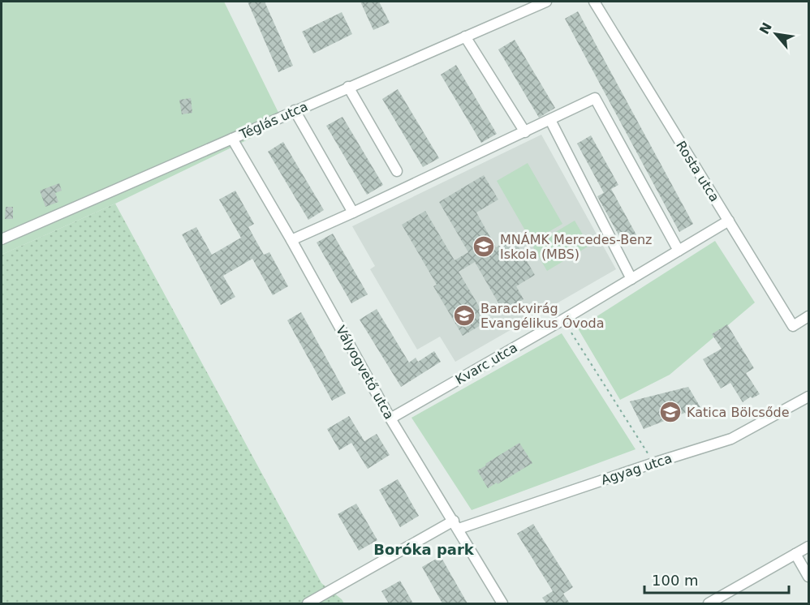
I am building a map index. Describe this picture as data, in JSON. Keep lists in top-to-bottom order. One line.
{"streets":{"street":["Téglás utca","Rosta utca","Kvarc utca","Vályogvető utca","Agyag utca"]},"crossings":[["Téglás utca","Vályogvető utca"],["Rosta utca","Kvarc utca"],["Kvarc utca","Vályogvető utca"],["Vályogvető utca","Agyag utca"]],"districts":["Boróka park"],"places":{"school or university":["MNÁMK Mercedes-Benz Iskola (MBS)","Barackvirág Evangélikus Óvoda","Katica Bölcsőde"]},"scale_bar":"100 m","north":"top left"}
